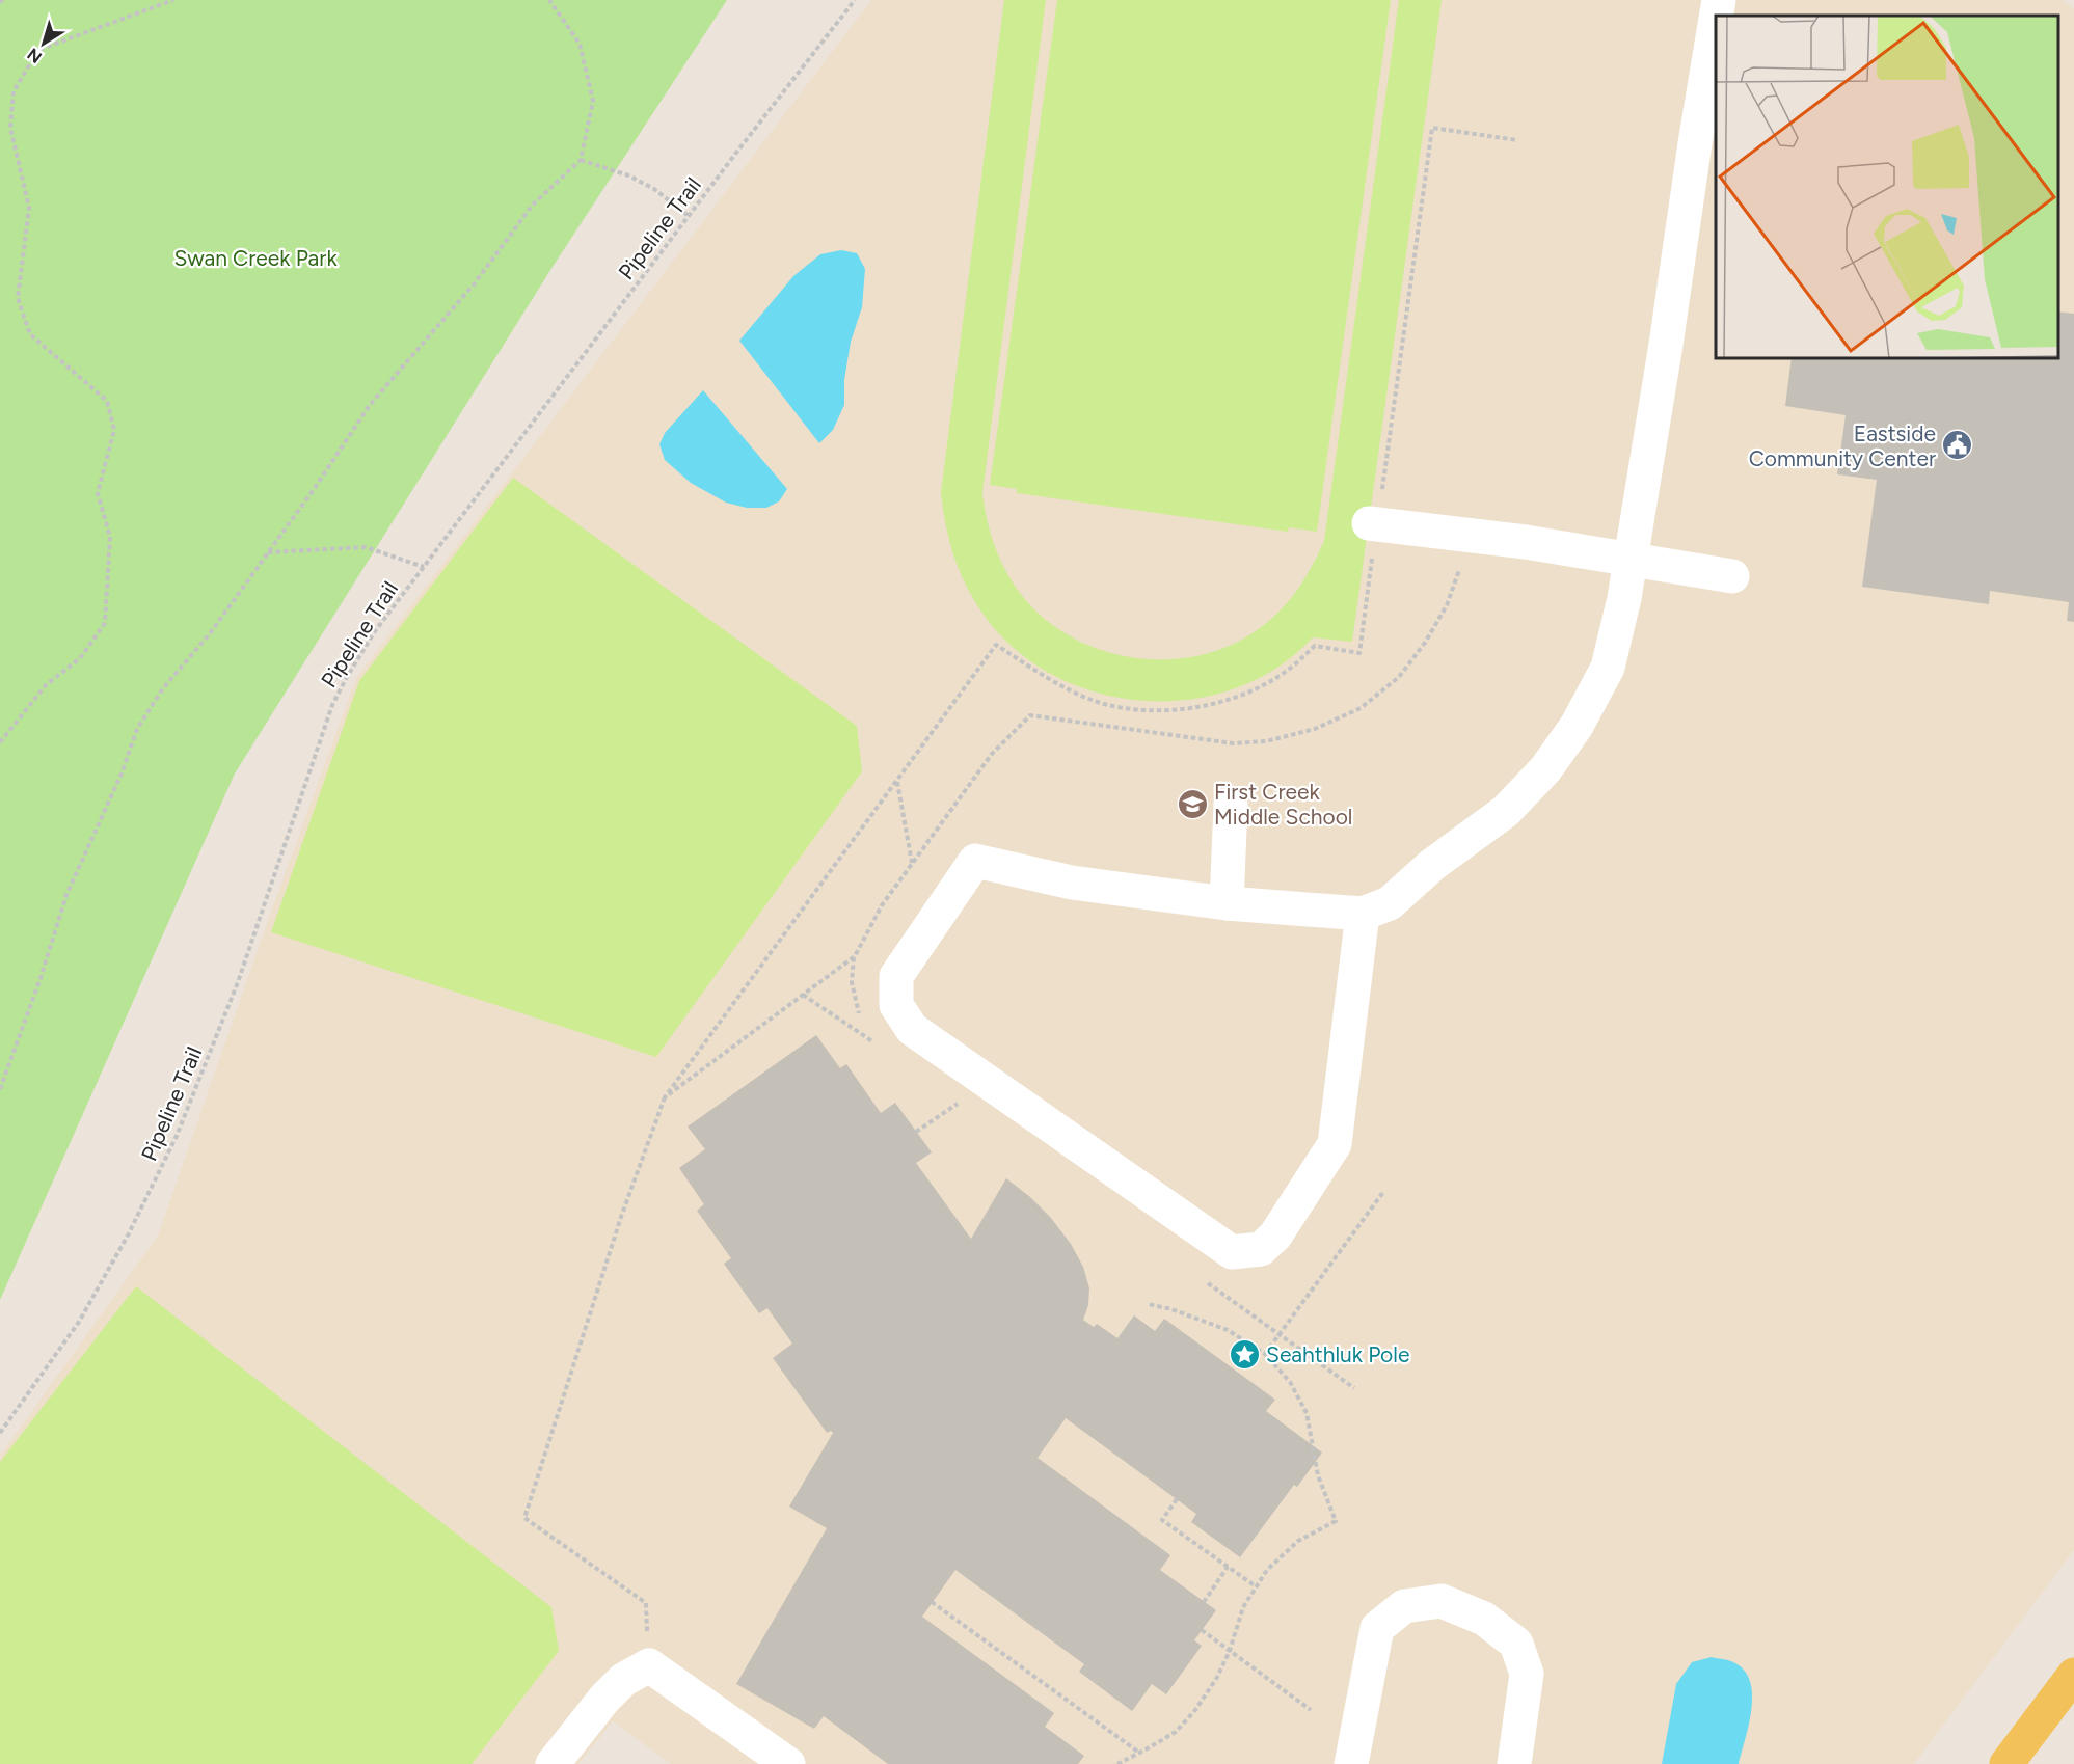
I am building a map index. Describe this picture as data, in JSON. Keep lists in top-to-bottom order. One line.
{"streets":{"path":["Pipeline Trail"]},"parks":["Swan Creek Park"],"places":{"public building":["Eastside Community Center"],"school or university":["First Creek Middle School"],"place":["Seahthluk Pole"]},"north":"bottom left"}
